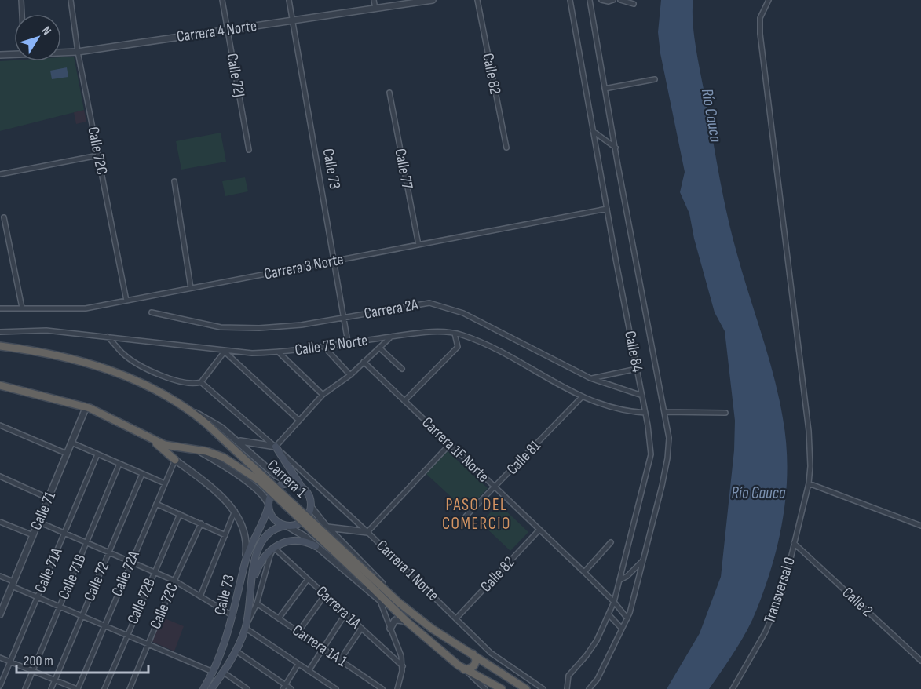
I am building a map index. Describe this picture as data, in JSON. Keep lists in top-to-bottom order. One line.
{"streets":{"highway":["Carrera 1"],"main road":["Calle 73"],"street":["Carrera 4 Norte","Calle 82","Calle 72J","Calle 72C","Calle 77","Carrera 3 Norte","Carrera 2A","Calle 75 Norte","Calle 84","Carrera 1F Norte","Calle 81","Calle 71","Calle 71A","Carrera 1 Norte","Calle 72A","Calle 71B","Calle 72","Transversal 0","Calle 72B","Calle 2","Carrera 1A","Carrera 1A 1"]},"crossings":[["Carrera 4 Norte","Calle 72J"],["Carrera 4 Norte","Calle 72C"],["Carrera 4 Norte","Calle 73"],["Calle 82","Carrera 1F Norte"],["Calle 82","Carrera 1 Norte"],["Calle 72C","Carrera 3 Norte"],["Calle 73","Carrera 3 Norte"],["Calle 73","Carrera 2A"],["Calle 73","Calle 75 Norte"],["Calle 77","Carrera 3 Norte"],["Carrera 3 Norte","Calle 84"],["Carrera 2A","Calle 84"],["Calle 75 Norte","Calle 84"],["Calle 75 Norte","Calle 81"],["Calle 84","Carrera 1F Norte"],["Carrera 1F Norte","Calle 81"],["Carrera 1","Calle 71"],["Transversal 0","Calle 2"]],"districts":["PASO DEL COMERCIO"],"water":["Río Cauca"],"scale_bar":"200 m","north":"top right"}
